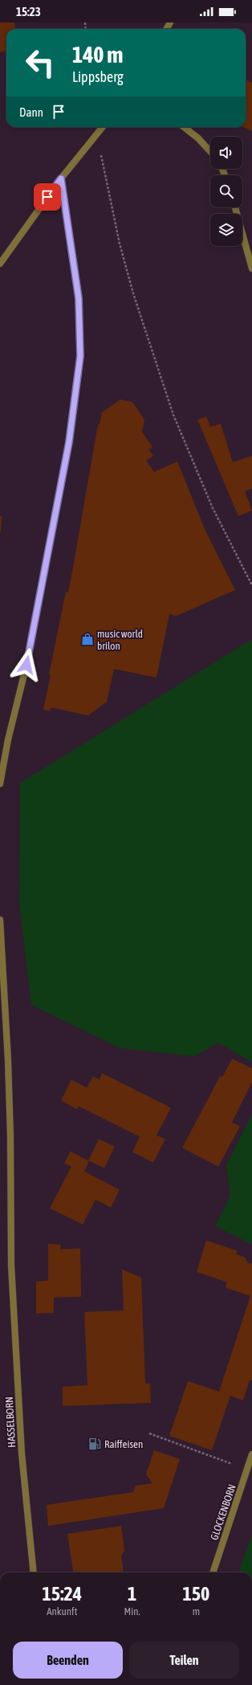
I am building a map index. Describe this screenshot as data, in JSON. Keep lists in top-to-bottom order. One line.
{"streets":{"street":["HASSELBORN","GLOCKENBORN"]},"places":{"shop":["music world brilon"],"fuel station":["Raiffeisen"]},"page":{"status":"15:23","turn":["140 m","Lippsberg"],"then":"Dann","eta":["15:24","Ankunft","1","Min.","150","m"],"buttons":["Beenden","Teilen"]}}
